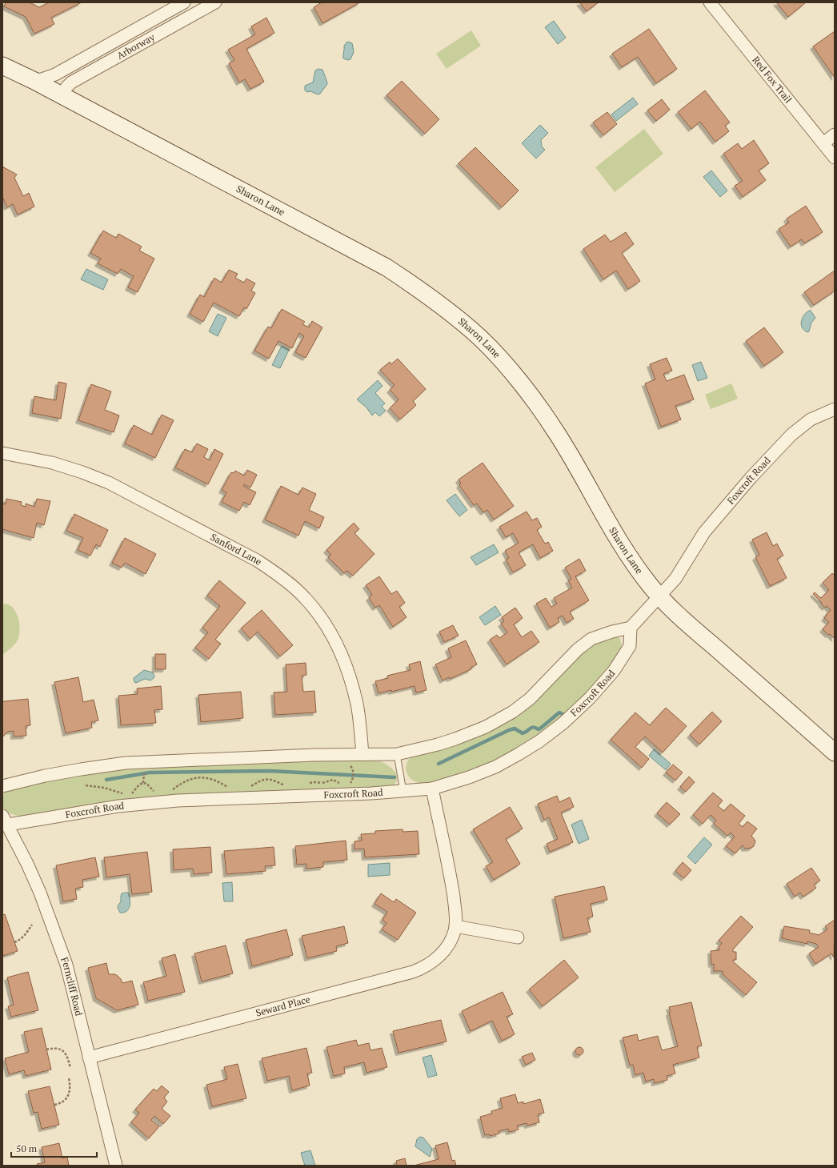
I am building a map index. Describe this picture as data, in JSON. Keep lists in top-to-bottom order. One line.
{"streets":{"main road":["Sharon Lane"],"street":["Arborway","Red Fox Trail","Foxcroft Road","Sanford Lane","Ferncliff Road","Seward Place"]},"crossings":[["Arborway","Sharon Lane"],["Sharon Lane","Foxcroft Road"],["Foxcroft Road","Ferncliff Road"],["Foxcroft Road","Seward Place"],["Ferncliff Road","Seward Place"]],"scale_bar":"50 m"}
